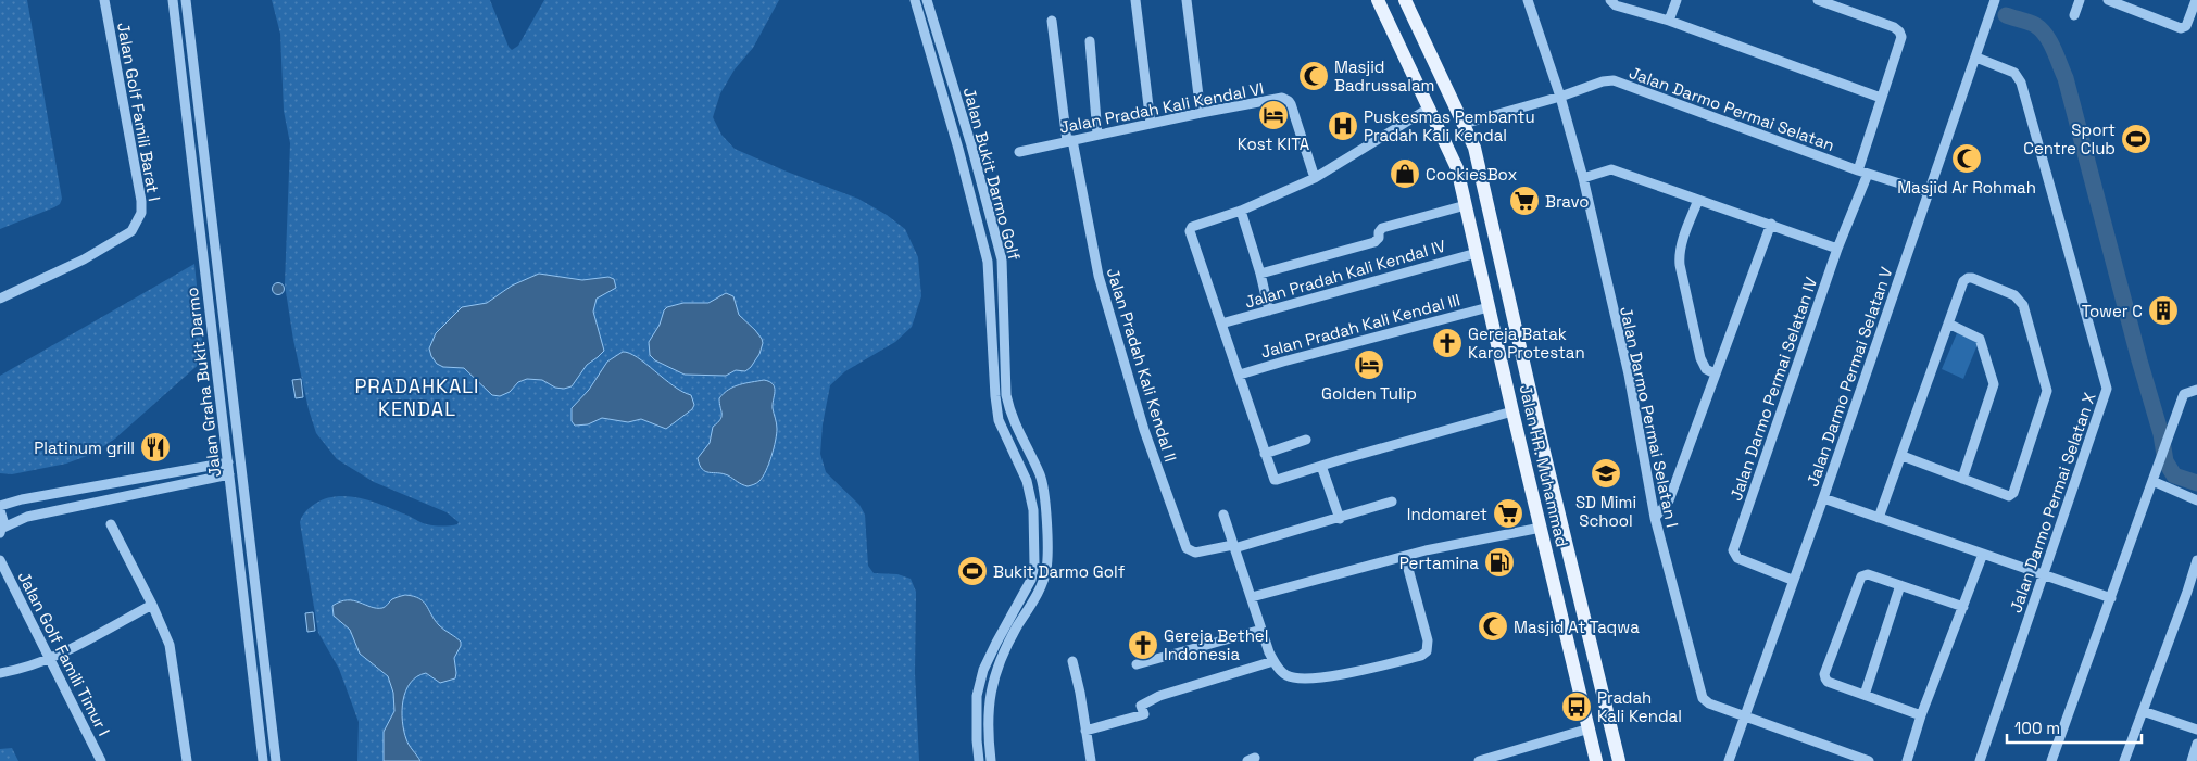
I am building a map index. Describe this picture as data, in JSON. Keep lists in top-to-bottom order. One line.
{"streets":{"main road":["Jalan HR. Muhammad"],"street":["Jalan Pradah Kali Kendal VI","Jalan Darmo Permai Selatan","Jalan Golf Famili Barat I","Jalan Bukit Darmo Golf","Jalan Pradah Kali Kendal IV","Jalan Pradah Kali Kendal III","Jalan Pradah Kali Kendal II","Jalan Darmo Permai Selatan V","Jalan Graha Bukit Darmo","Jalan Darmo Permai Selatan IV","Jalan Darmo Permai Selatan I","Jalan Darmo Permai Selatan X","Jalan Golf Famili Timur I"]},"crossings":[["Jalan Pradah Kali Kendal VI","Jalan Pradah Kali Kendal II"],["Jalan Darmo Permai Selatan","Jalan Darmo Permai Selatan V"],["Jalan Darmo Permai Selatan","Jalan Darmo Permai Selatan IV"],["Jalan Darmo Permai Selatan","Jalan Darmo Permai Selatan I"],["Jalan Darmo Permai Selatan","Jalan HR. Muhammad"],["Jalan Pradah Kali Kendal IV","Jalan HR. Muhammad"],["Jalan Pradah Kali Kendal III","Jalan HR. Muhammad"],["Jalan Darmo Permai Selatan V","Jalan Darmo Permai Selatan IV"],["Jalan Darmo Permai Selatan V","Jalan Darmo Permai Selatan I"],["Jalan Darmo Permai Selatan V","Jalan Darmo Permai Selatan X"]],"districts":["PRADAHKALI KENDAL"],"places":{"mosque":["Masjid Badrussalam","Masjid Ar Rohmah","Masjid At Taqwa"],"hotel":["Kost KITA","Golden Tulip"],"hospital":["Puskesmas Pembantu Pradah Kali Kendal"],"sports":["Sport Centre Club","Bukit Darmo Golf"],"shop":["CookiesBox"],"supermarket":["Bravo","Indomaret"],"building":["Tower C"],"church":["Gereja Batak Karo Protestan","Gereja Bethel Indonesia"],"restaurant":["Platinum grill"],"school or university":["SD Mimi School"],"fuel station":["Pertamina"],"bus stop":["Pradah Kali Kendal"]},"scale_bar":"100 m"}
